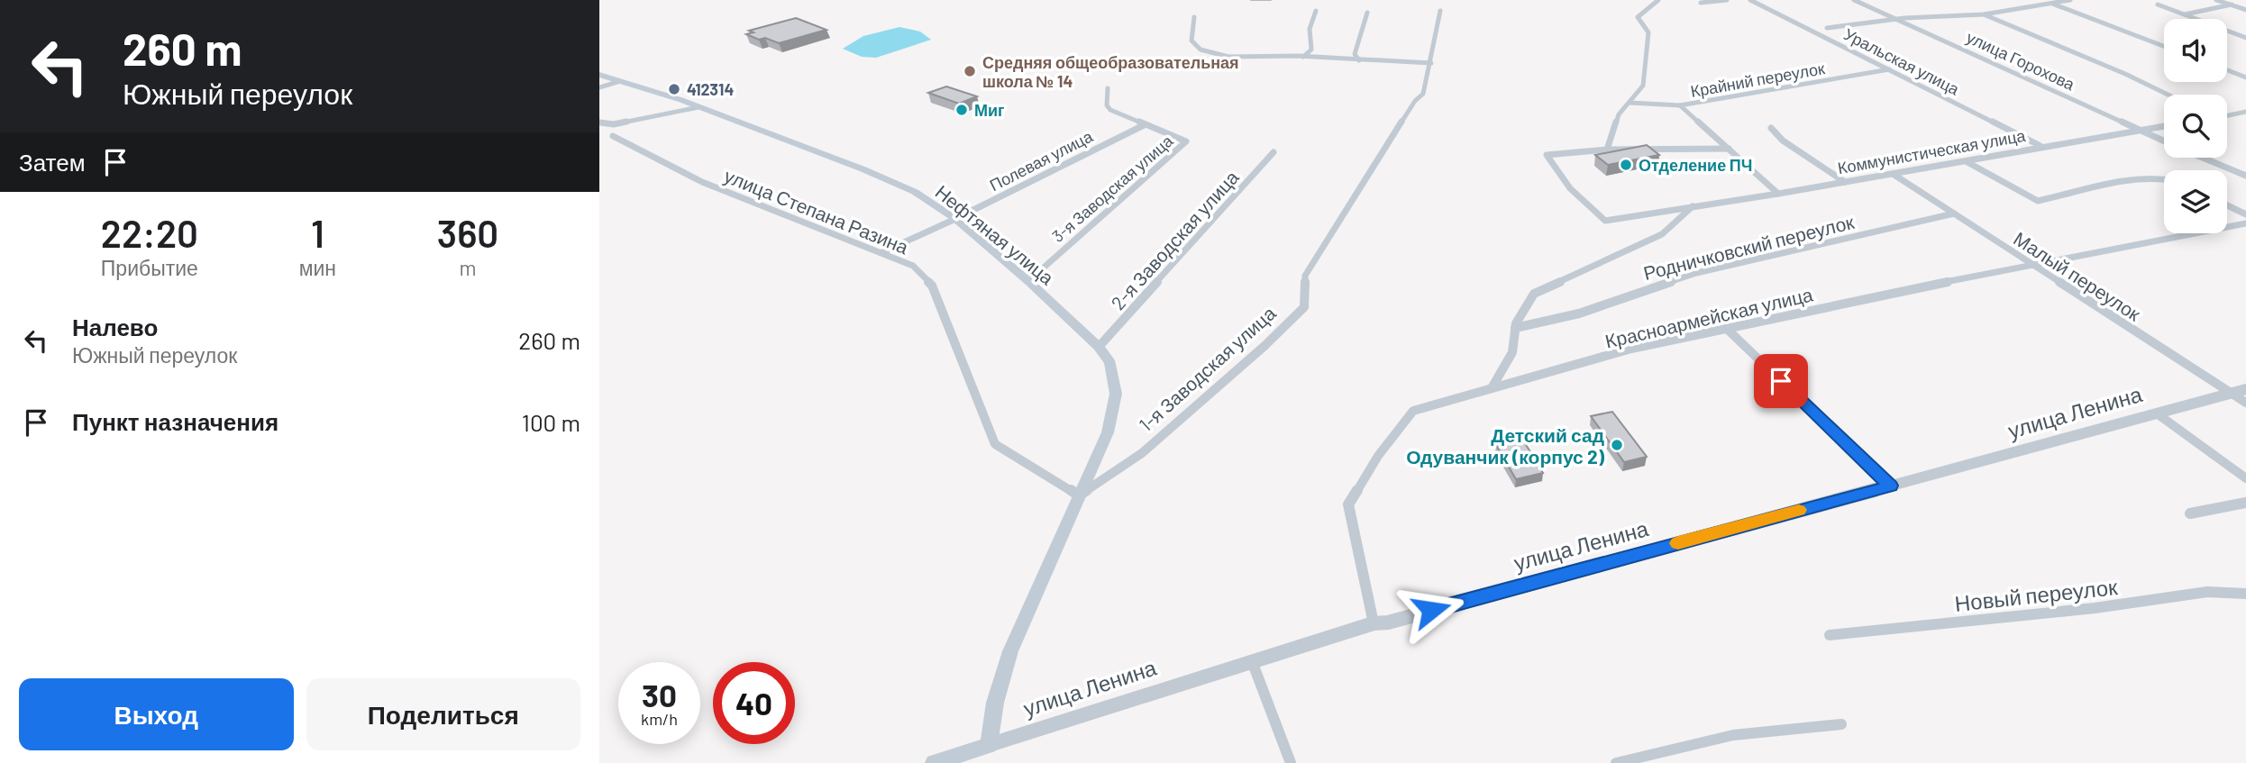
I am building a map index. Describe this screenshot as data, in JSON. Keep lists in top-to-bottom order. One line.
{"streets":{"main road":["Нефтяная улица","улица Ленина"],"street":["улица Горохова","Уральская улица","Крайний переулок","Коммунистическая улица","Полевая улица","3-я Заводская улица","улица Степана Разина","2-я Заводская улица","Родничковский переулок","Малый переулок","Красноармейская улица","1-я Заводская улица","Новый переулок"]},"crossings":[["улица Горохова","Коммунистическая улица"],["Уральская улица","Крайний переулок"],["Уральская улица","Коммунистическая улица"],["Коммунистическая улица","Малый переулок"],["Полевая улица","3-я Заводская улица"],["Полевая улица","улица Степана Разина"],["Полевая улица","Нефтяная улица"],["3-я Заводская улица","Нефтяная улица"],["улица Степана Разина","Нефтяная улица"],["улица Степана Разина","1-я Заводская улица"],["Нефтяная улица","2-я Заводская улица"],["Нефтяная улица","1-я Заводская улица"],["Родничковский переулок","Малый переулок"],["Малый переулок","Красноармейская улица"],["Малый переулок","улица Ленина"],["Красноармейская улица","улица Ленина"]],"places":["Средняя общеобразовательная школа № 14","412314","Миг","Отделение ПЧ","Детский сад Одуванчик (корпус 2)"],"page":{"turn":["260 m","Южный переулок"],"then":"Затем","eta":["22:20","Прибытие","1","мин","360","m"],"list":[{"name":"Налево","note":"Южный переулок","value":"260 m"},{"name":"Пункт назначения","value":"100 m"}],"speed":"30 km/h","limit":"40","buttons":["Выход","Поделиться"]}}
